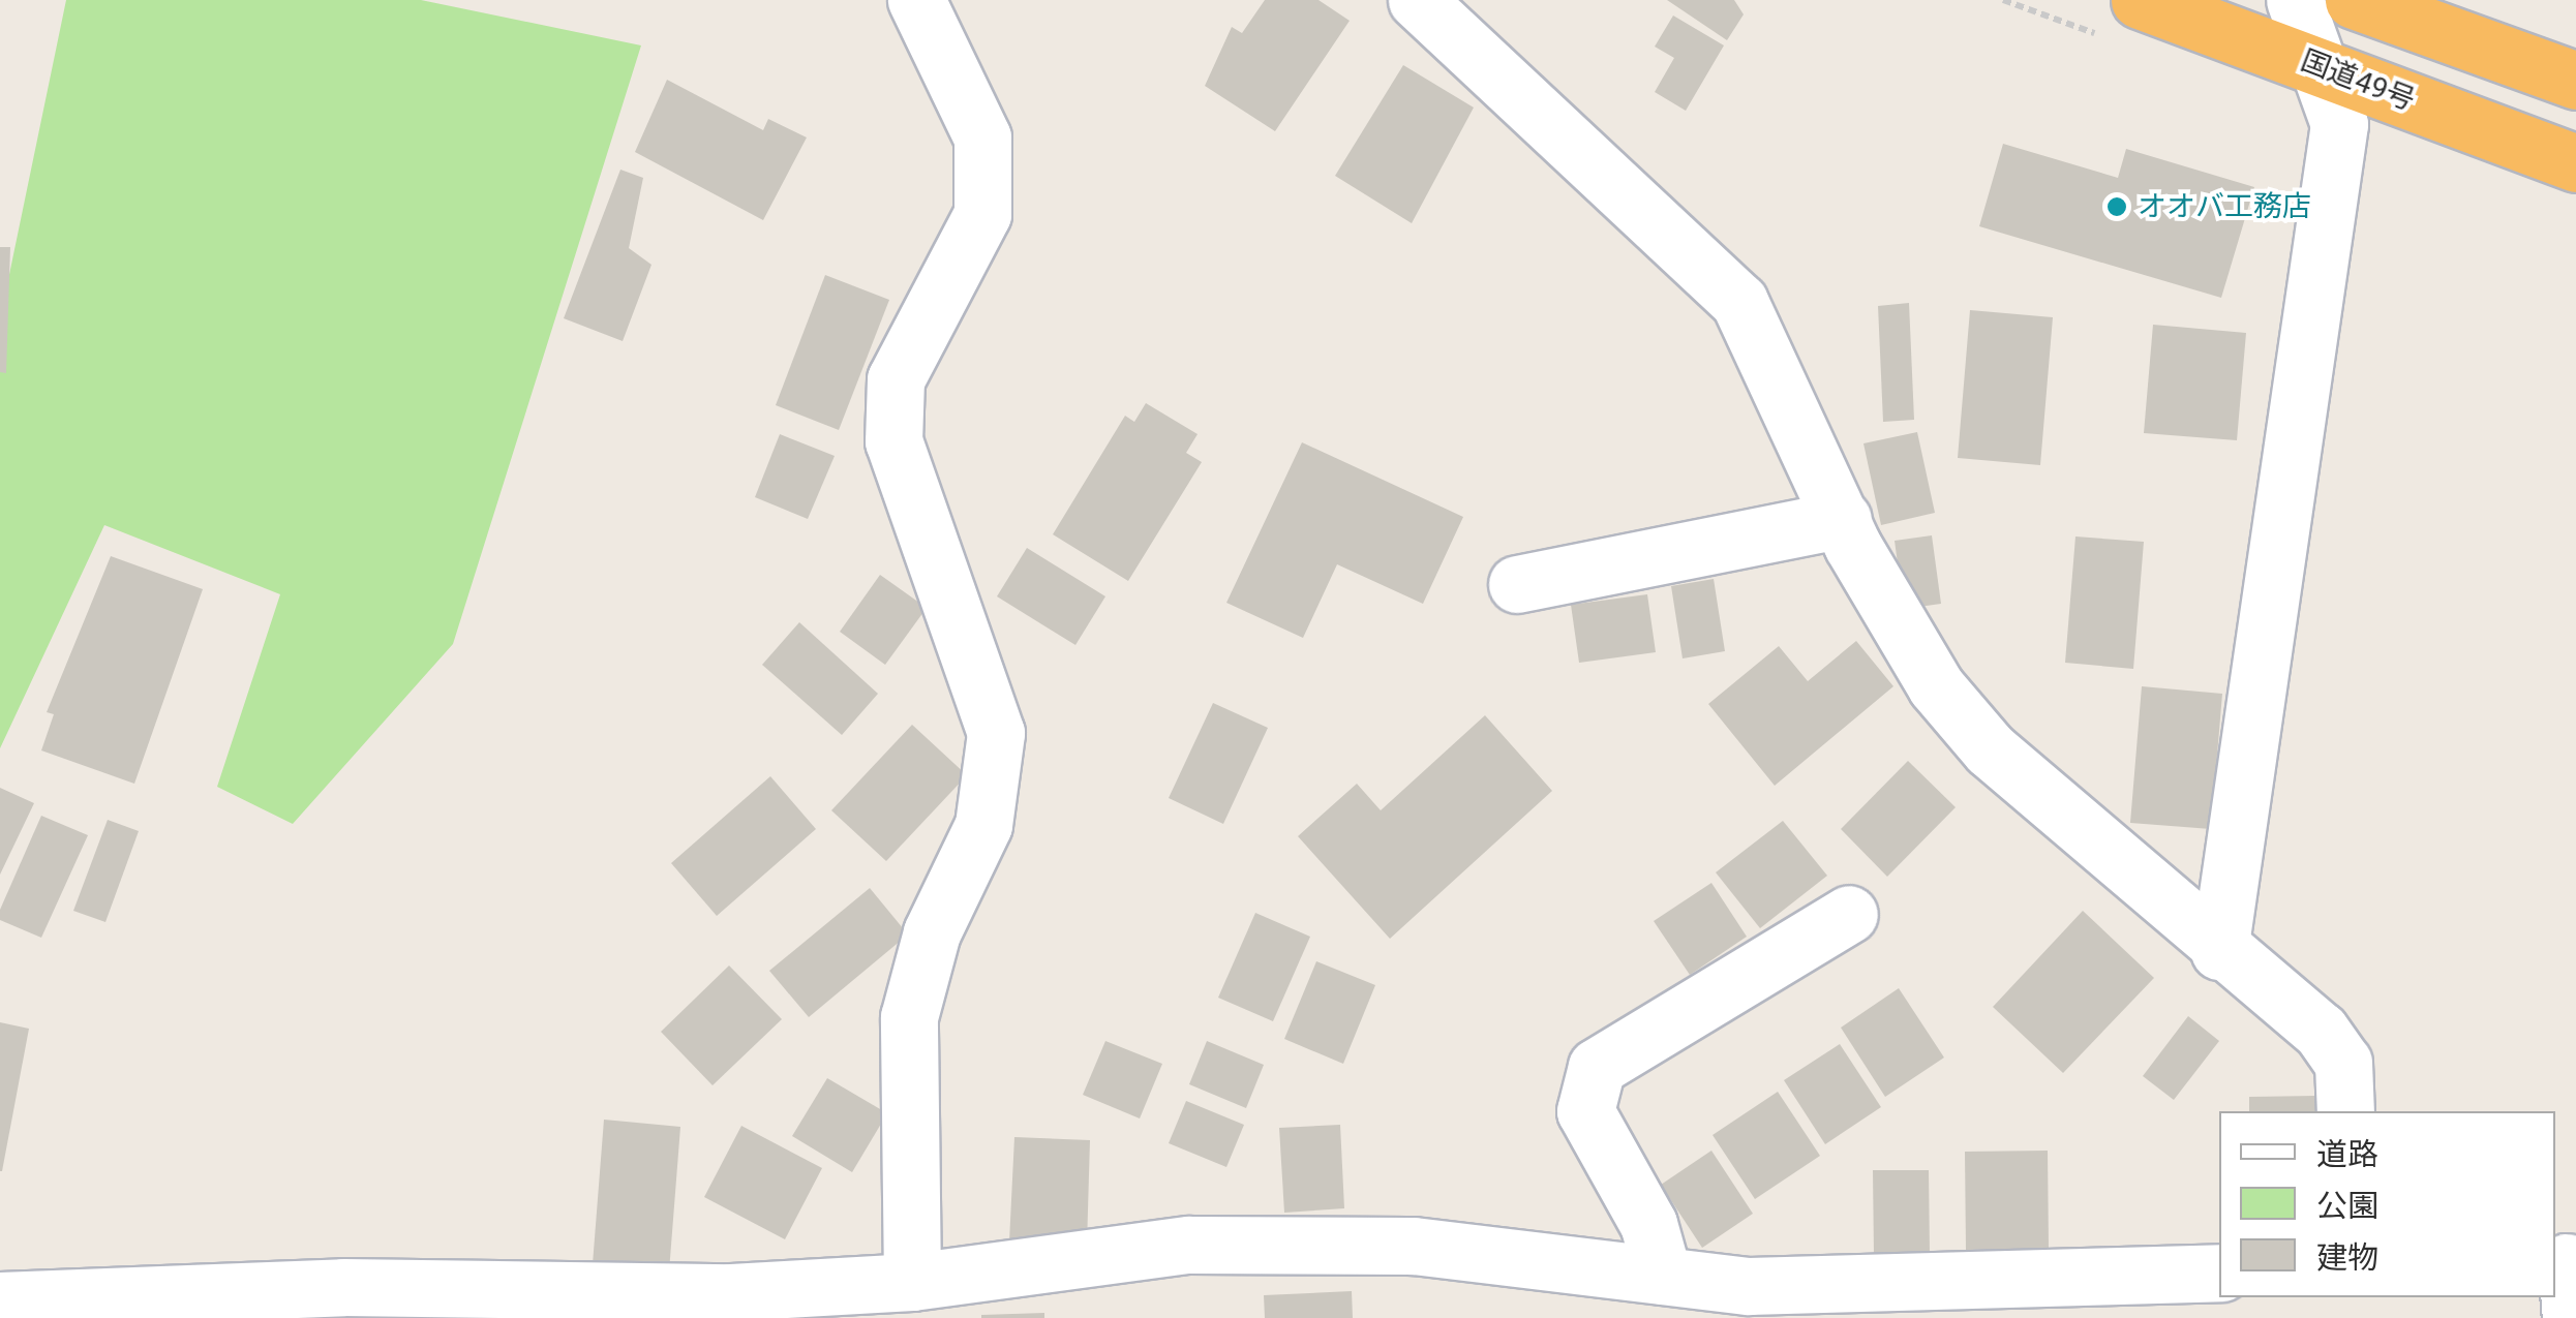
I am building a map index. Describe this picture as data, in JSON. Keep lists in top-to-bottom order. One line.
{"streets":{"highway":["国道49号"]},"places":["オオバ工務店"],"legend":["道路","公園","建物"]}
